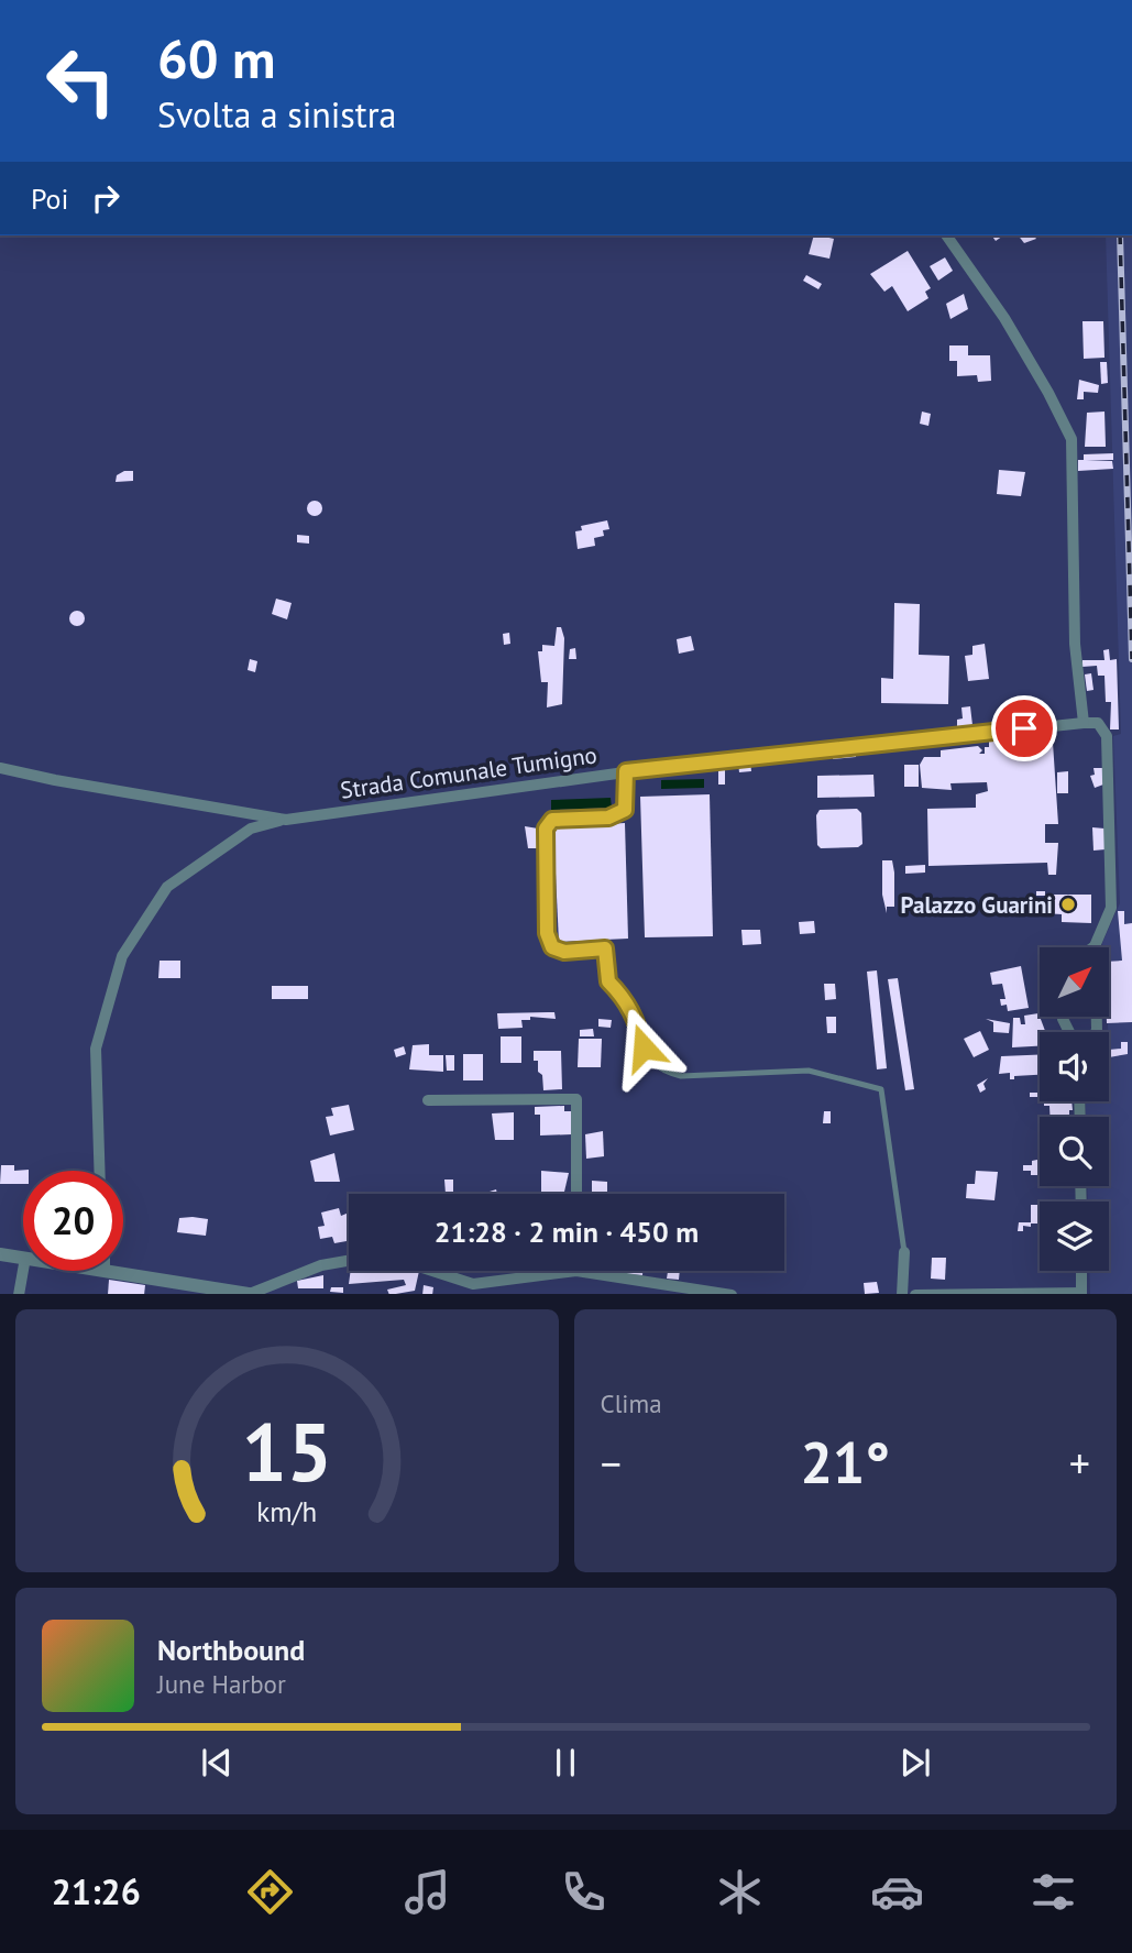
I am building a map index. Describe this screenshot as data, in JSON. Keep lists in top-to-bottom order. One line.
{"streets":{"street":["Strada Comunale Tumigno"]},"places":["Palazzo Guarini"],"north":"top right","page":{"turn":["60 m","Svolta a sinistra"],"then":"Poi","limit":"20","trip":"21:28 · 2 min · 450 m","tile":"Clima","heat":["−","21°","+"],"song":["Northbound","June Harbor"],"tabs":"21:26","gauge":["15","km/h"]}}
